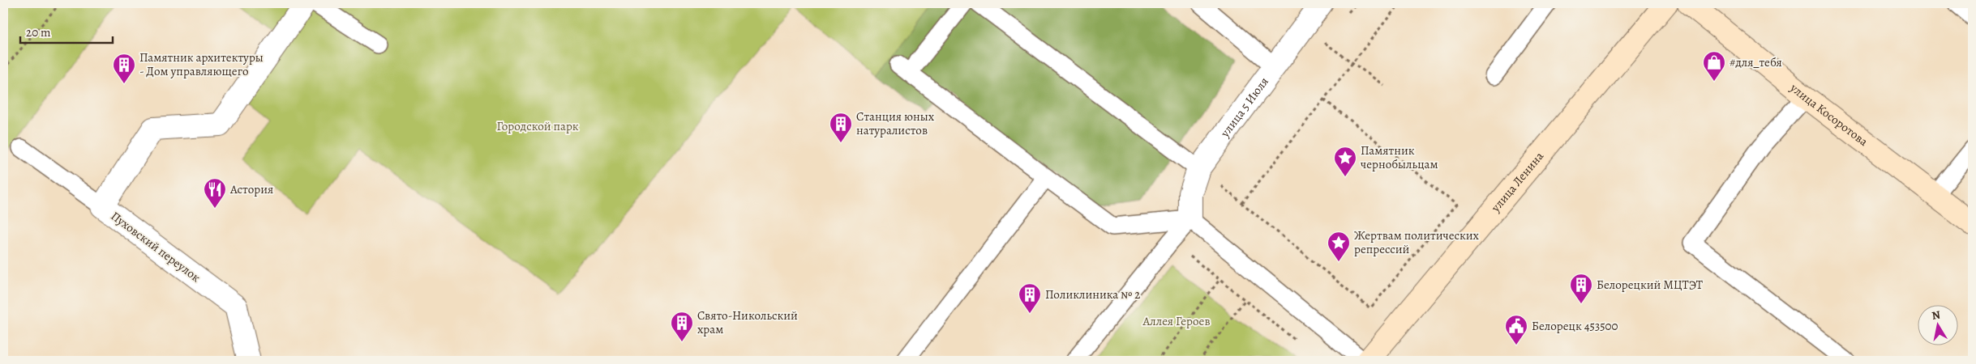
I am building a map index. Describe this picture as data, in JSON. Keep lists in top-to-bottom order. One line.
{"streets":{"street":["улица 5 Июля","улица Косоротова","улица Ленина","Пуховский переулок"]},"parks":["Городской парк","Аллея Героев"],"places":{"shop":["#для_тебя"],"building":["Памятник архитектуры - Дом управляющего","Станция юных натуралистов","Белорецкий МЦТЭТ","Поликлиника № 2","Свято-Никольский храм"],"place":["Памятник чернобыльцам","Жертвам политических репрессий"],"restaurant":["Астория"],"public building":["Белорецк 453500"]},"scale_bar":"20 m","north":"top"}
